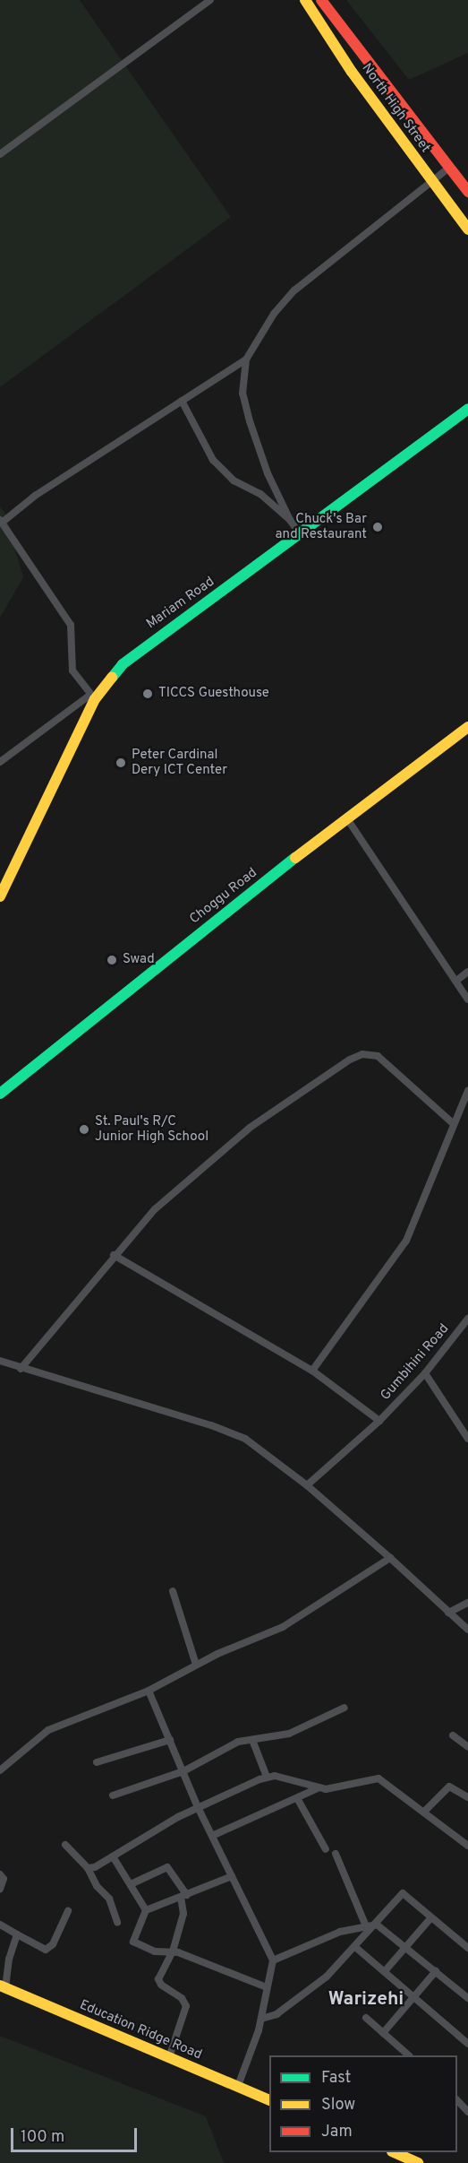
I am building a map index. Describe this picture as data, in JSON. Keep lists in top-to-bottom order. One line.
{"streets":{"main road":["North High Street","Mariam Road","Choggu Road","Education Ridge Road"],"street":["Gumbihini Road"]},"districts":["Warizehi"],"places":["Chuck's Bar and Restaurant","TICCS Guesthouse","Peter Cardinal Dery ICT Center","Swad","St. Paul's R/C Junior High School"],"legend":["Fast","Slow","Jam"],"scale_bar":"100 m"}
